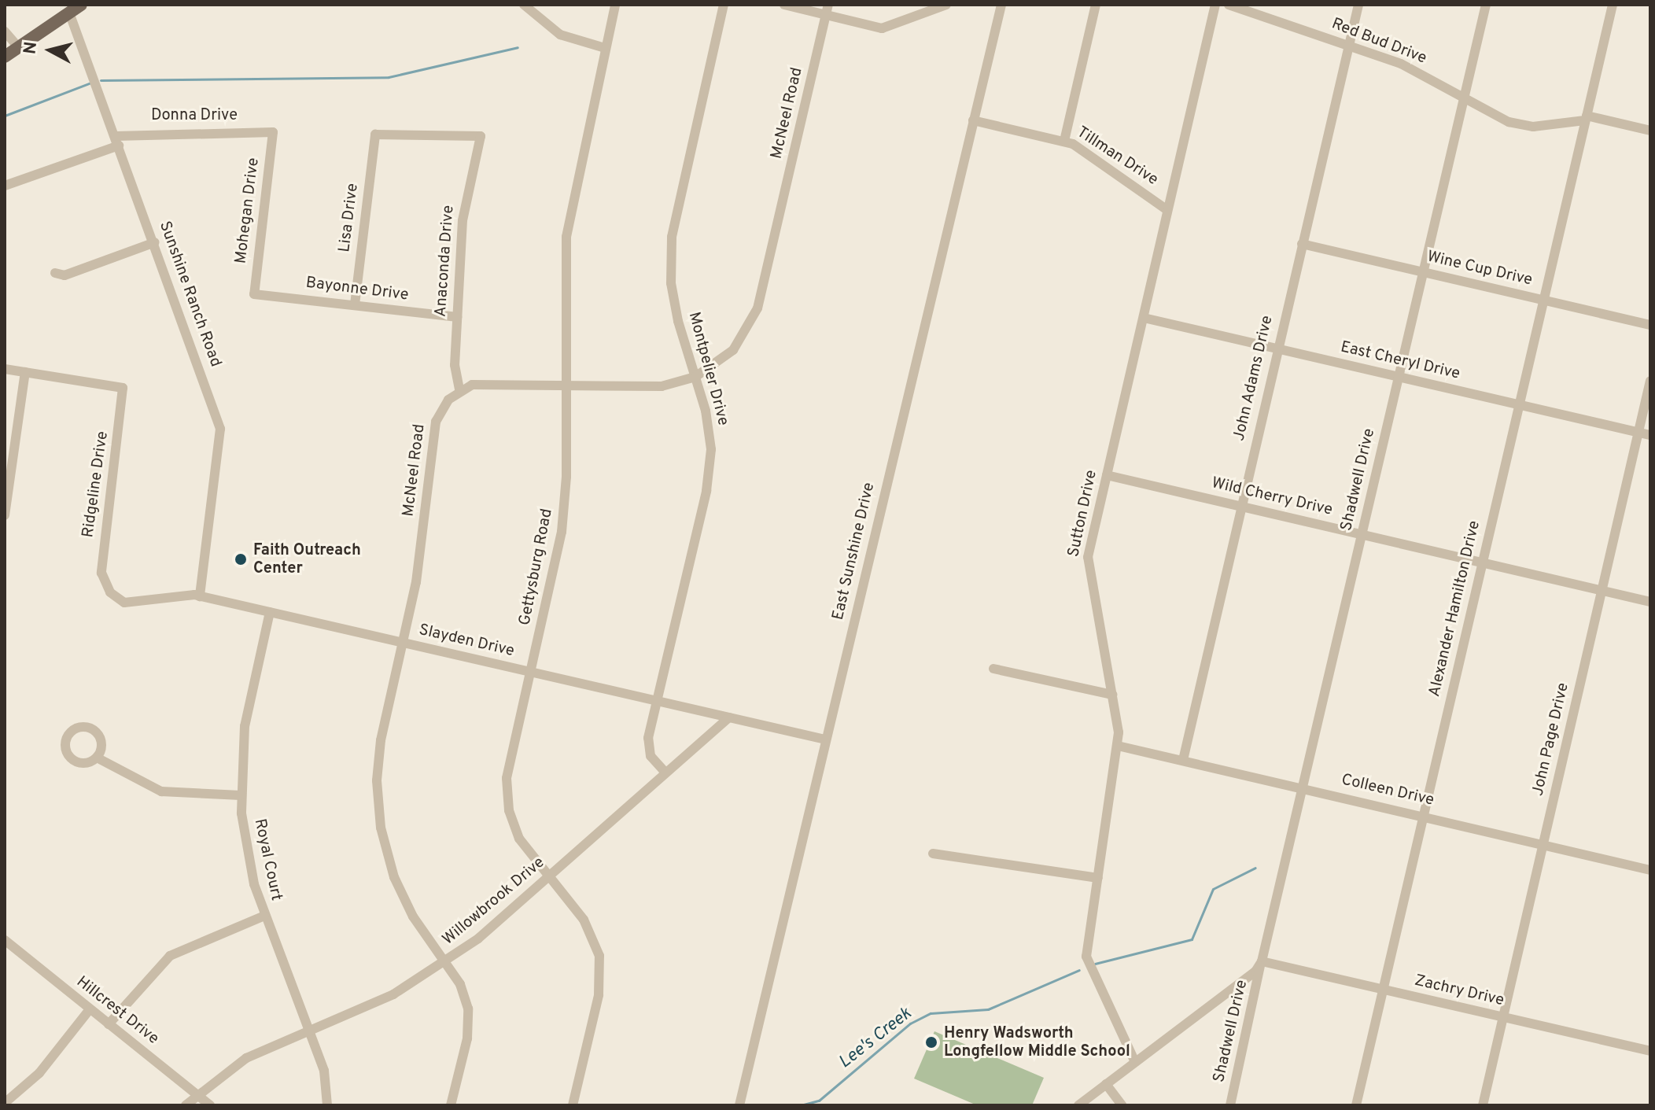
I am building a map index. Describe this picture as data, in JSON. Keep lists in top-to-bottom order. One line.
{"streets":{"street":["Red Bud Drive","McNeel Road","Donna Drive","Tillman Drive","Mohegan Drive","Lisa Drive","Anaconda Drive","Wine Cup Drive","Bayonne Drive","Sunshine Ranch Road","East Cheryl Drive","Montpelier Drive","John Adams Drive","Shadwell Drive","Ridgeline Drive","Wild Cherry Drive","Sutton Drive","East Sunshine Drive","Gettysburg Road","Alexander Hamilton Drive","Slayden Drive","John Page Drive","Colleen Drive","Royal Court","Willowbrook Drive","Zachry Drive","Hillcrest Drive"]},"crossings":[["Red Bud Drive","John Adams Drive"],["Red Bud Drive","Shadwell Drive"],["Red Bud Drive","Alexander Hamilton Drive"],["McNeel Road","Anaconda Drive"],["McNeel Road","Montpelier Drive"],["McNeel Road","Gettysburg Road"],["McNeel Road","Slayden Drive"],["McNeel Road","Willowbrook Drive"],["Donna Drive","Mohegan Drive"],["Donna Drive","Sunshine Ranch Road"],["Tillman Drive","Sutton Drive"],["Tillman Drive","East Sunshine Drive"],["Mohegan Drive","Bayonne Drive"],["Lisa Drive","Anaconda Drive"],["Lisa Drive","Bayonne Drive"],["Anaconda Drive","Bayonne Drive"],["Wine Cup Drive","John Adams Drive"],["Wine Cup Drive","Shadwell Drive"],["Wine Cup Drive","Alexander Hamilton Drive"],["Sunshine Ranch Road","Slayden Drive"],["East Cheryl Drive","John Adams Drive"],["East Cheryl Drive","Shadwell Drive"],["East Cheryl Drive","Sutton Drive"],["East Cheryl Drive","Alexander Hamilton Drive"],["East Cheryl Drive","John Page Drive"],["Montpelier Drive","Slayden Drive"],["Montpelier Drive","Willowbrook Drive"],["John Adams Drive","Wild Cherry Drive"],["John Adams Drive","Colleen Drive"],["Shadwell Drive","Wild Cherry Drive"],["Shadwell Drive","Colleen Drive"],["Shadwell Drive","Zachry Drive"],["Ridgeline Drive","Slayden Drive"],["Wild Cherry Drive","Sutton Drive"],["Wild Cherry Drive","Alexander Hamilton Drive"],["Wild Cherry Drive","John Page Drive"],["Sutton Drive","Colleen Drive"],["East Sunshine Drive","Slayden Drive"],["Gettysburg Road","Slayden Drive"],["Gettysburg Road","Willowbrook Drive"],["Alexander Hamilton Drive","Colleen Drive"],["Alexander Hamilton Drive","Zachry Drive"],["Slayden Drive","Royal Court"],["Slayden Drive","Willowbrook Drive"],["John Page Drive","Colleen Drive"],["John Page Drive","Zachry Drive"],["Royal Court","Willowbrook Drive"],["Willowbrook Drive","Hillcrest Drive"]],"water":["Lee's Creek"],"places":["Faith Outreach Center","Henry Wadsworth Longfellow Middle School"],"north":"left"}
